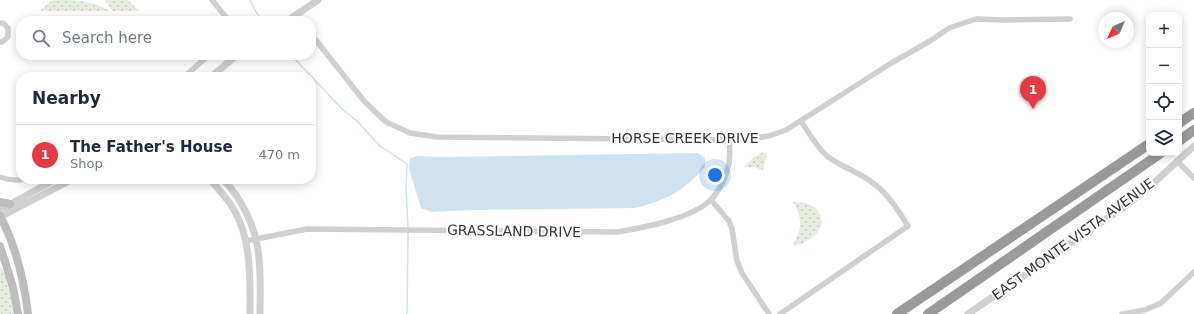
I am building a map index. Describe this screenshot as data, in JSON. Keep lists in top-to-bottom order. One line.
{"streets":{"street":["HORSE CREEK DRIVE","GRASSLAND DRIVE","EAST MONTE VISTA AVENUE"]},"crossings":[["HORSE CREEK DRIVE","GRASSLAND DRIVE"]],"north":"bottom left","page":{"map_buttons":["+","−"],"search":"Search here","heading":"Nearby","pins":"1","list":[{"mark":"1","name":"The Father's House","note":"Shop","value":"470 m"}]}}
